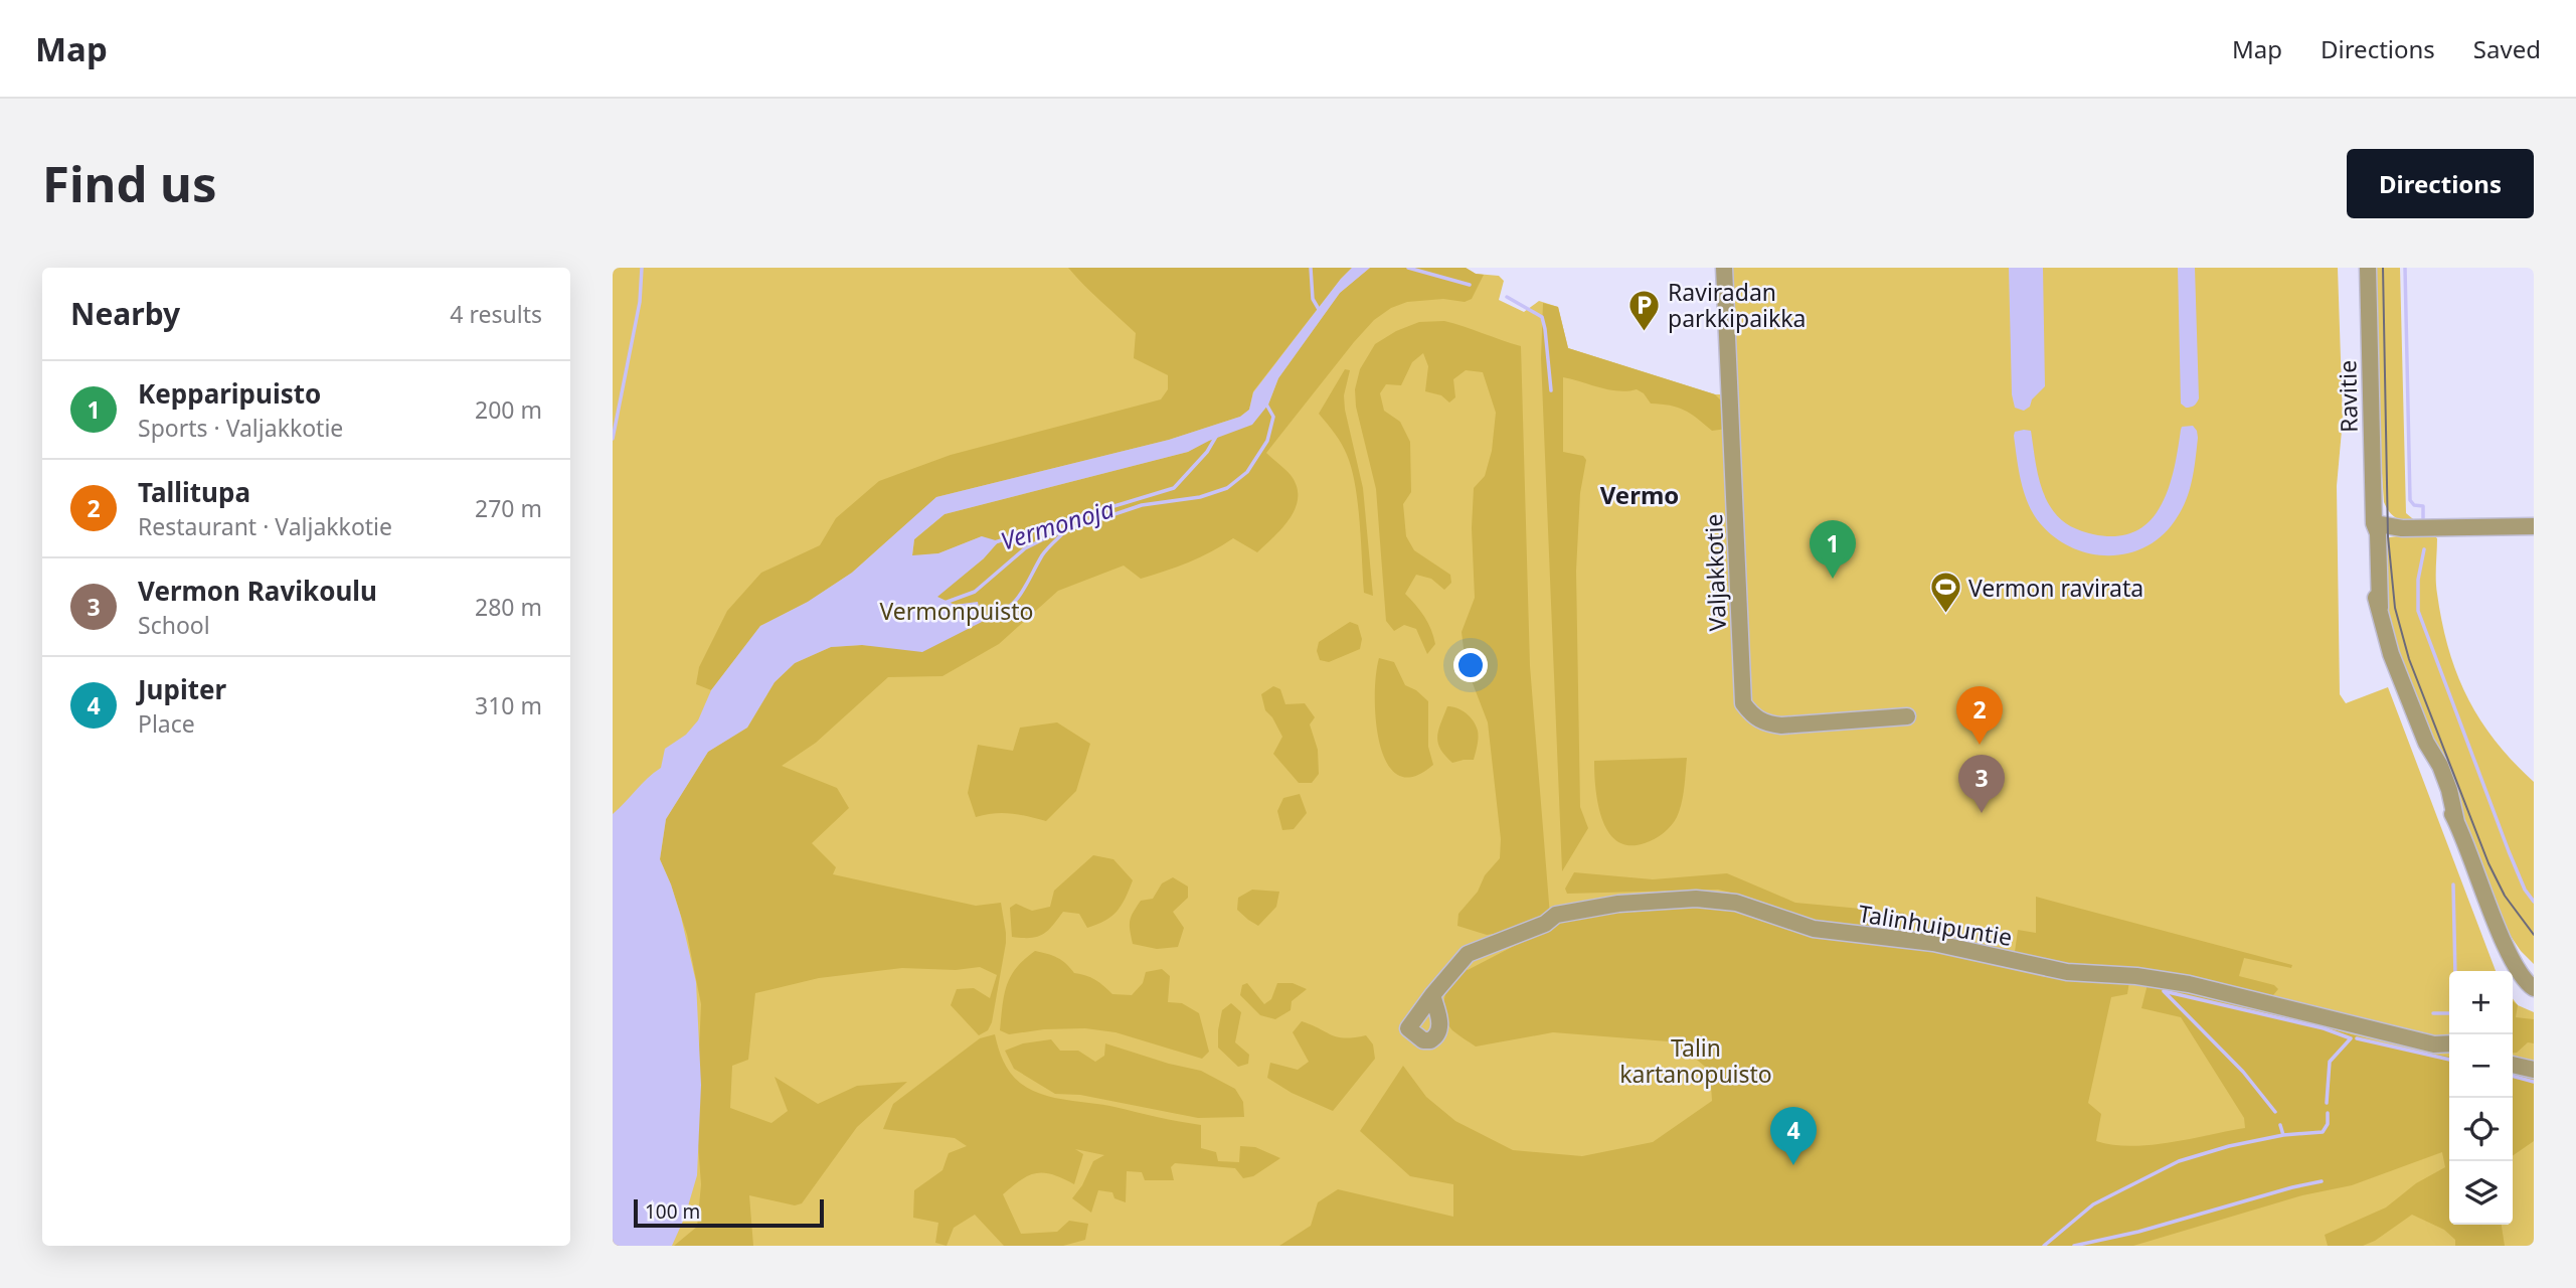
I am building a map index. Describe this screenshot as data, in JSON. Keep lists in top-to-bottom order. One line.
{"streets":{"street":["Ravitie","Valjakkotie","Talinhuipuntie"]},"districts":["Vermo"],"water":["Vermonoja"],"parks":["Vermonpuisto","Talin kartanopuisto"],"places":{"parking":["Raviradan parkkipaikka"],"sports":["Vermon ravirata"]},"scale_bar":"100 m","page":{"header":"Map","nav":["Map","Directions","Saved"],"buttons":"Directions","title":"Find us","heading":["Nearby","4 results"],"list":[{"mark":"1","name":"Kepparipuisto","note":"Sports · Valjakkotie","value":"200 m"},{"mark":"2","name":"Tallitupa","note":"Restaurant · Valjakkotie","value":"270 m"},{"mark":"3","name":"Vermon Ravikoulu","note":"School","value":"280 m"},{"mark":"4","name":"Jupiter","note":"Place","value":"310 m"}],"pins":["1","2","3","4"],"map_buttons":["+","−"],"scale":"100 m"}}
